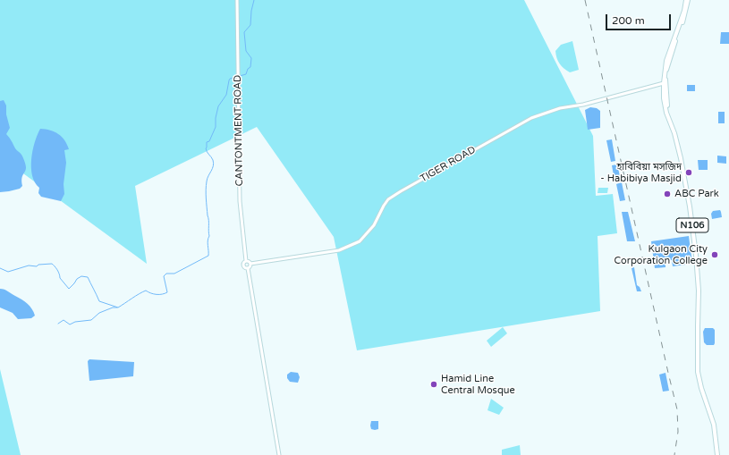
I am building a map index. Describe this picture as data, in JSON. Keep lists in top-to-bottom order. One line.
{"streets":{"highway":["N106"],"street":["CANTONTMENT ROAD","TIGER ROAD"]},"crossings":[["CANTONTMENT ROAD","TIGER ROAD"],["TIGER ROAD","N106"]],"places":["হাবিবিয়া মসজিদ - Habibiya Masjid","ABC Park","Kulgaon City Corporation College","Hamid Line Central Mosque"],"scale_bar":"200 m"}
